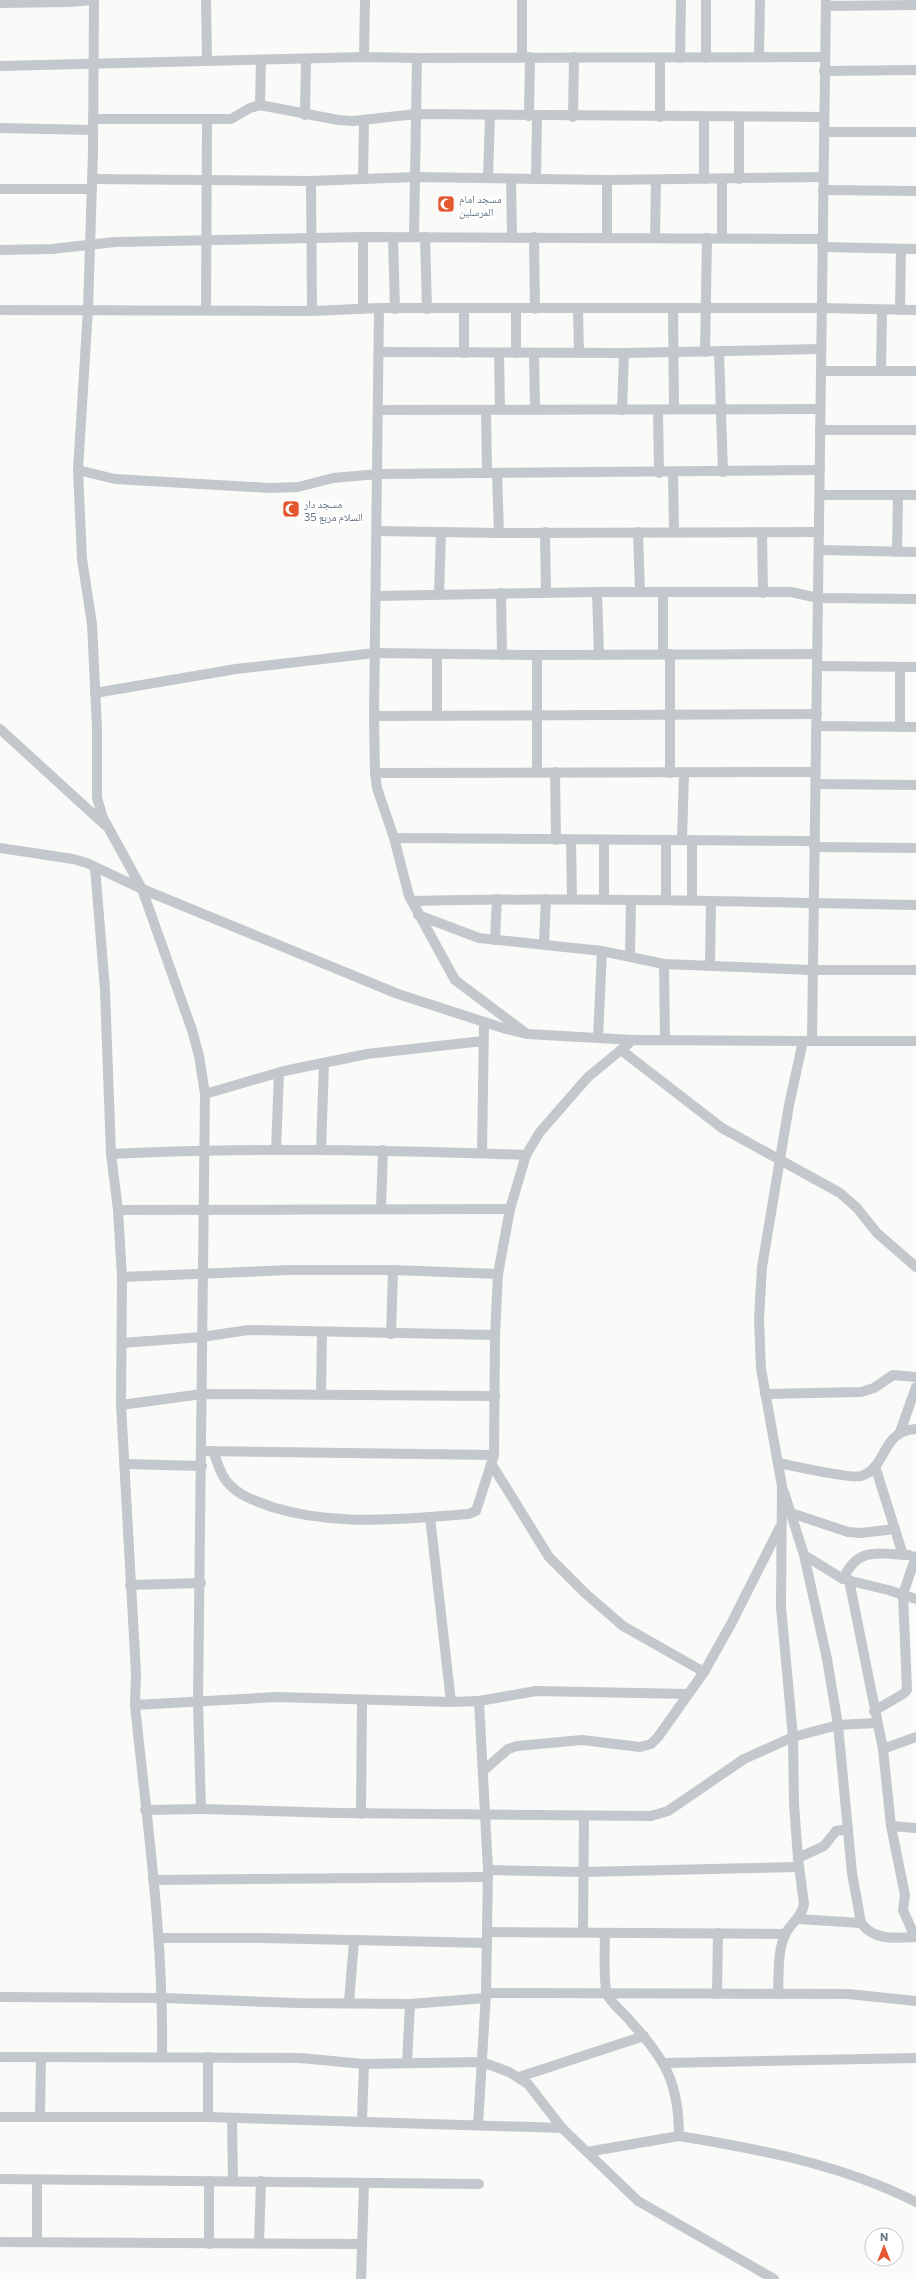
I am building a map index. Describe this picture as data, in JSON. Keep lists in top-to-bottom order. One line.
{"places":{"mosque":["مسجد امام المرسلين","مسجد دار السلام مربع 35"]},"north":"top"}
